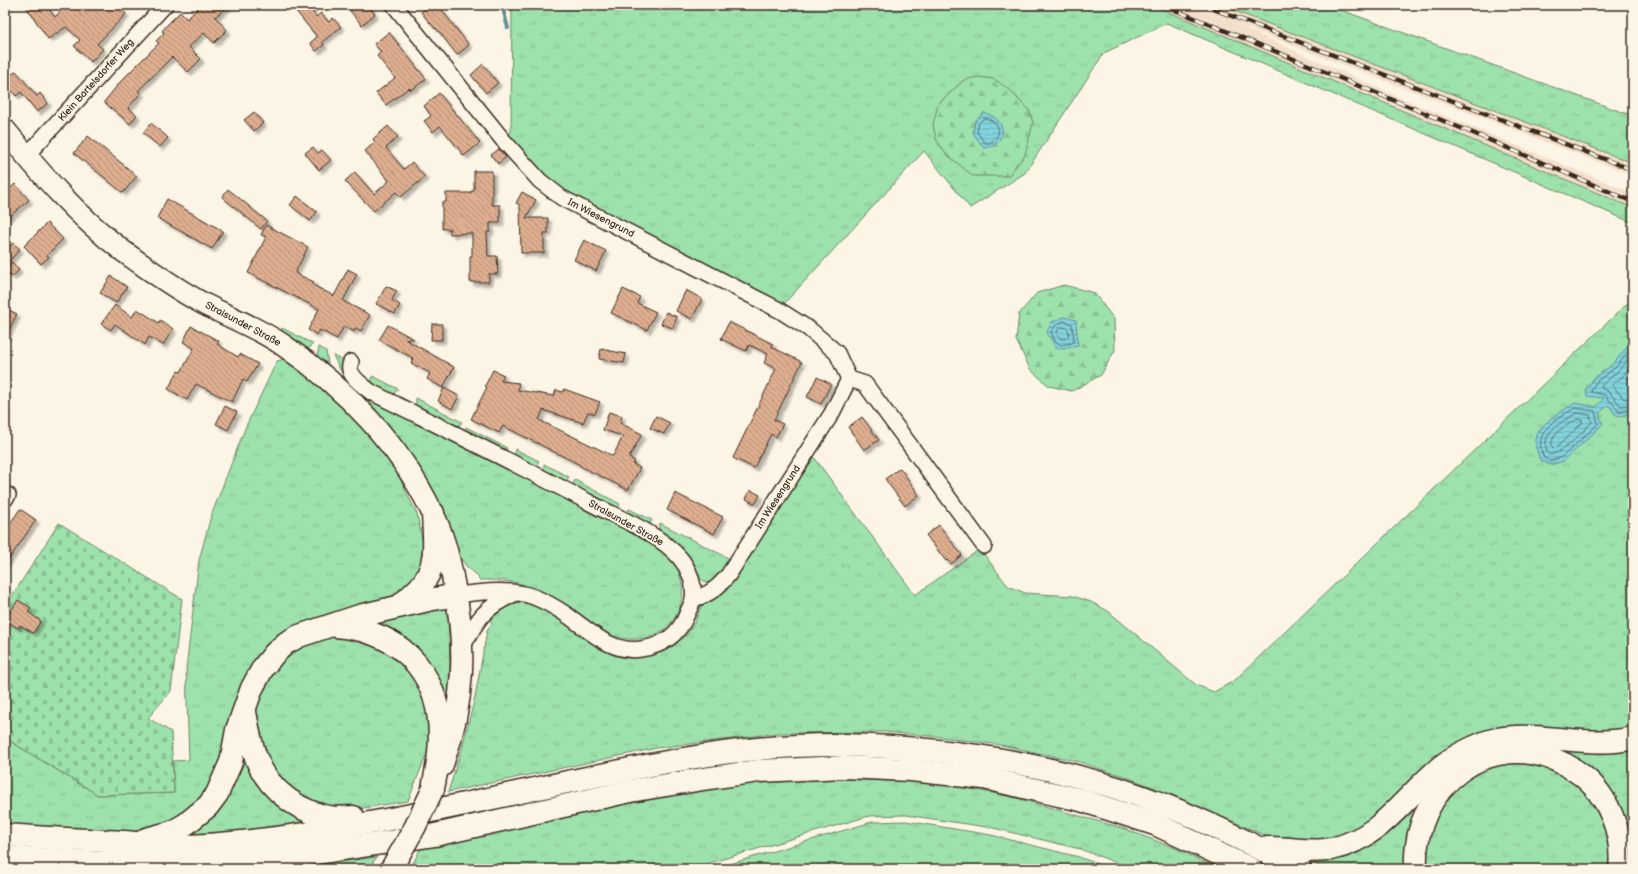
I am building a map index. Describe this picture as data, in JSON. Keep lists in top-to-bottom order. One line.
{"streets":{"street":["Klein Bartelsdorfer Weg","Im Wiesengrund","Stralsunder Straße"]},"crossings":[["Klein Bartelsdorfer Weg","Stralsunder Straße"],["Im Wiesengrund","Stralsunder Straße"]]}
